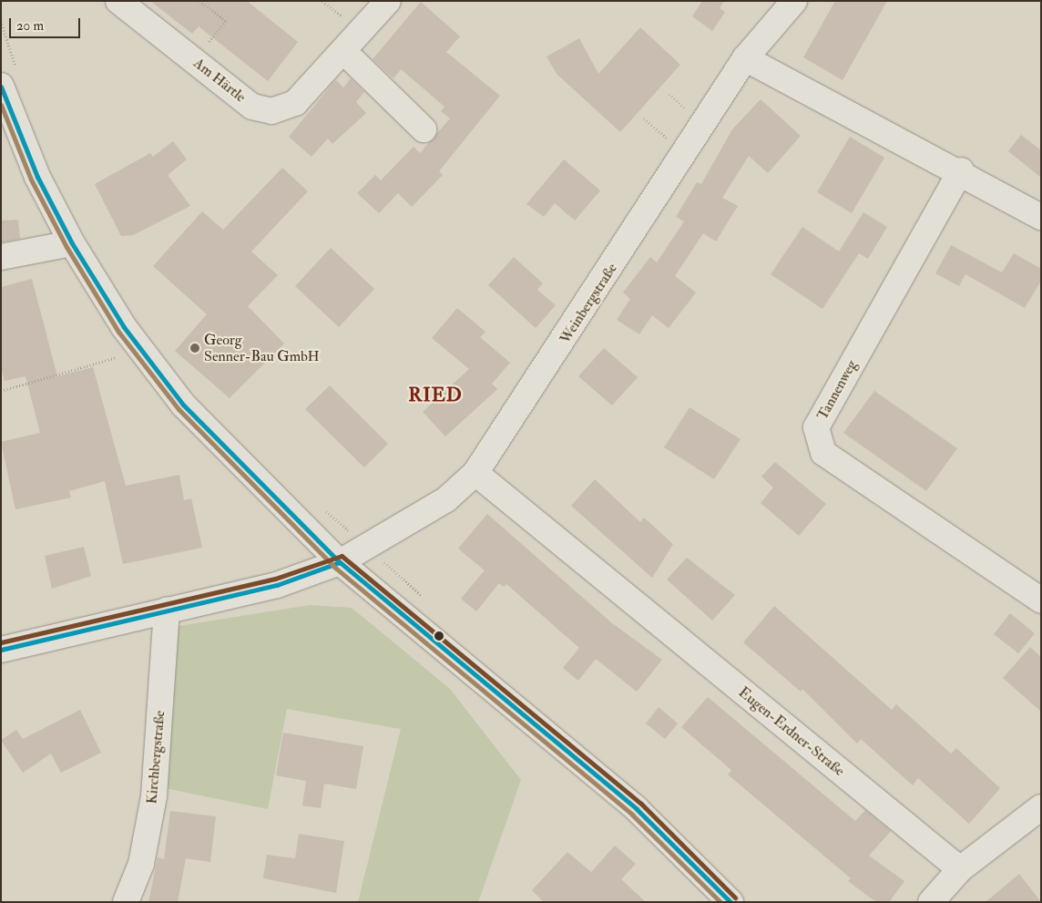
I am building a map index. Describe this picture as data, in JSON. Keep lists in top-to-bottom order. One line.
{"streets":{"street":["Am Härtle","Weinbergstraße","Tannenweg","Eugen-Erdner-Straße","Kirchbergstraße"]},"crossings":[["Weinbergstraße","Eugen-Erdner-Straße"],["Weinbergstraße","Kirchbergstraße"]],"districts":["RIED"],"places":["Georg Senner-Bau GmbH"],"scale_bar":"20 m"}
